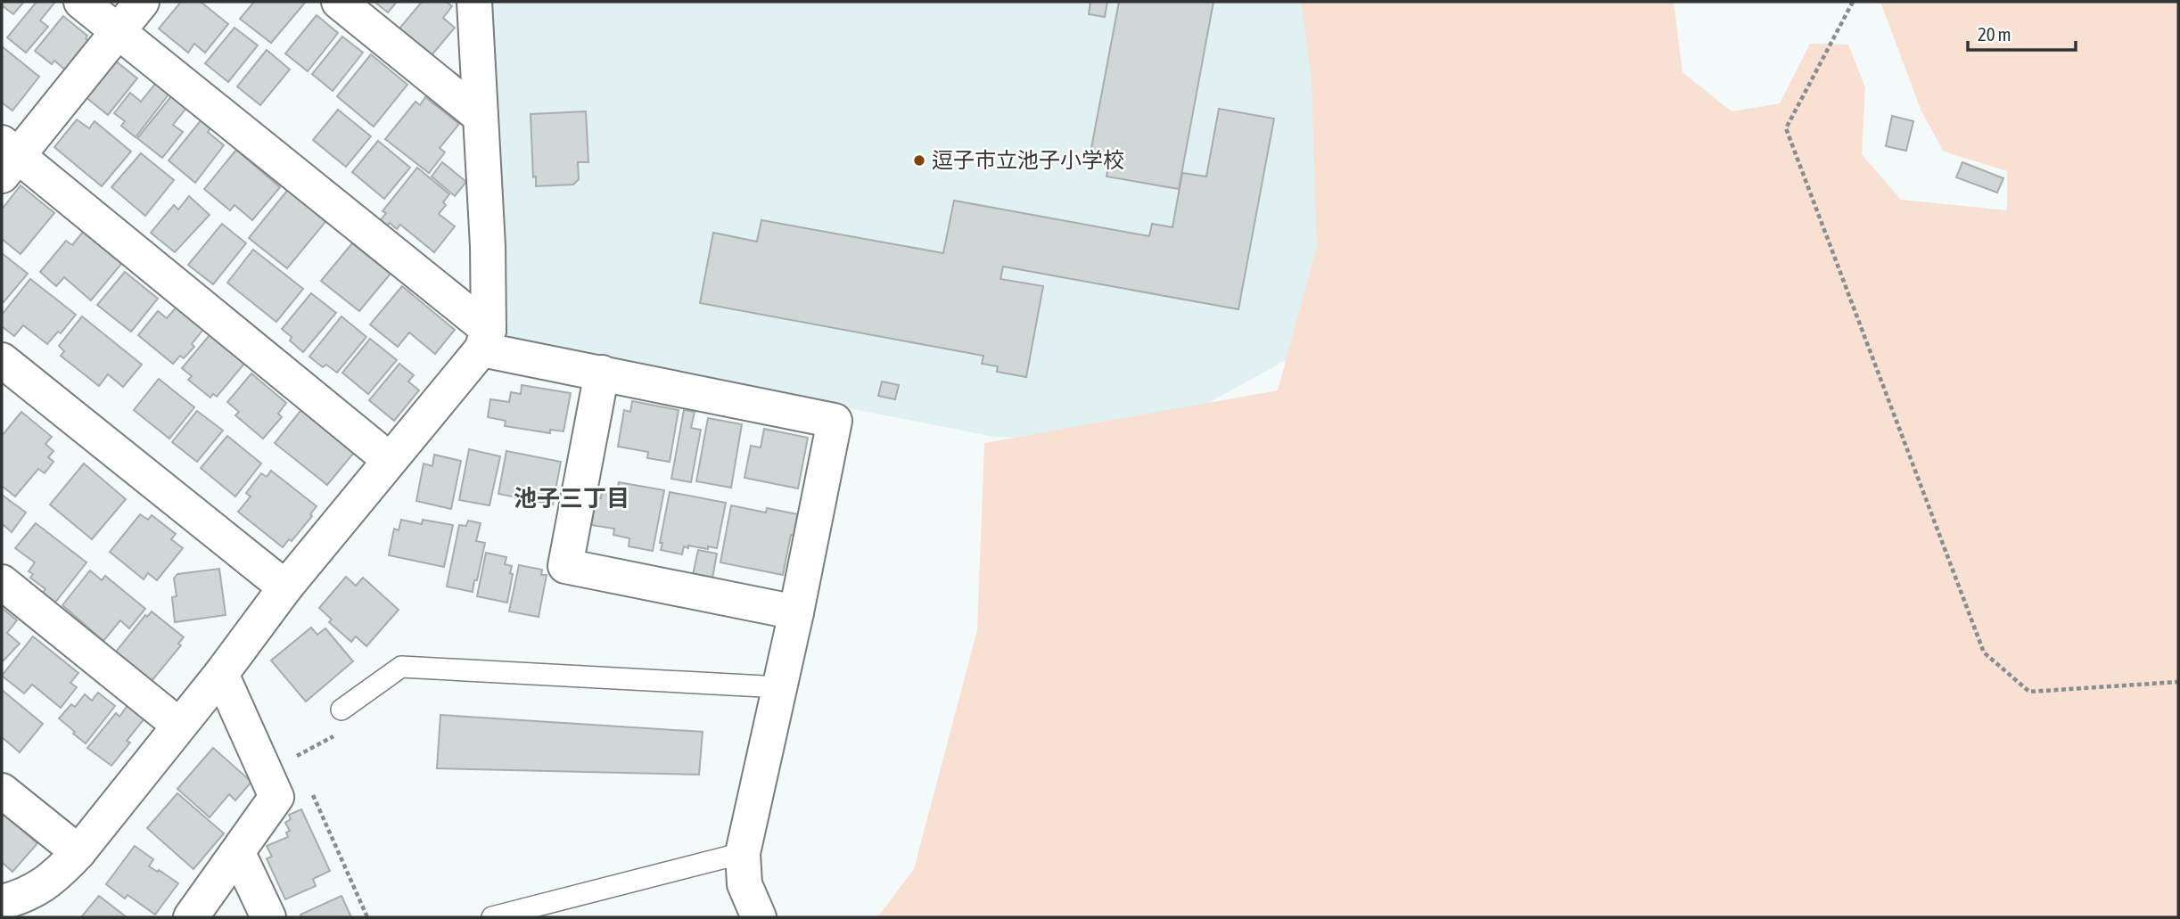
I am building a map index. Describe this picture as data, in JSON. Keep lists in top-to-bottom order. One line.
{"districts":["池子三丁目"],"places":["逗子市立池子小学校"],"scale_bar":"20 m"}
